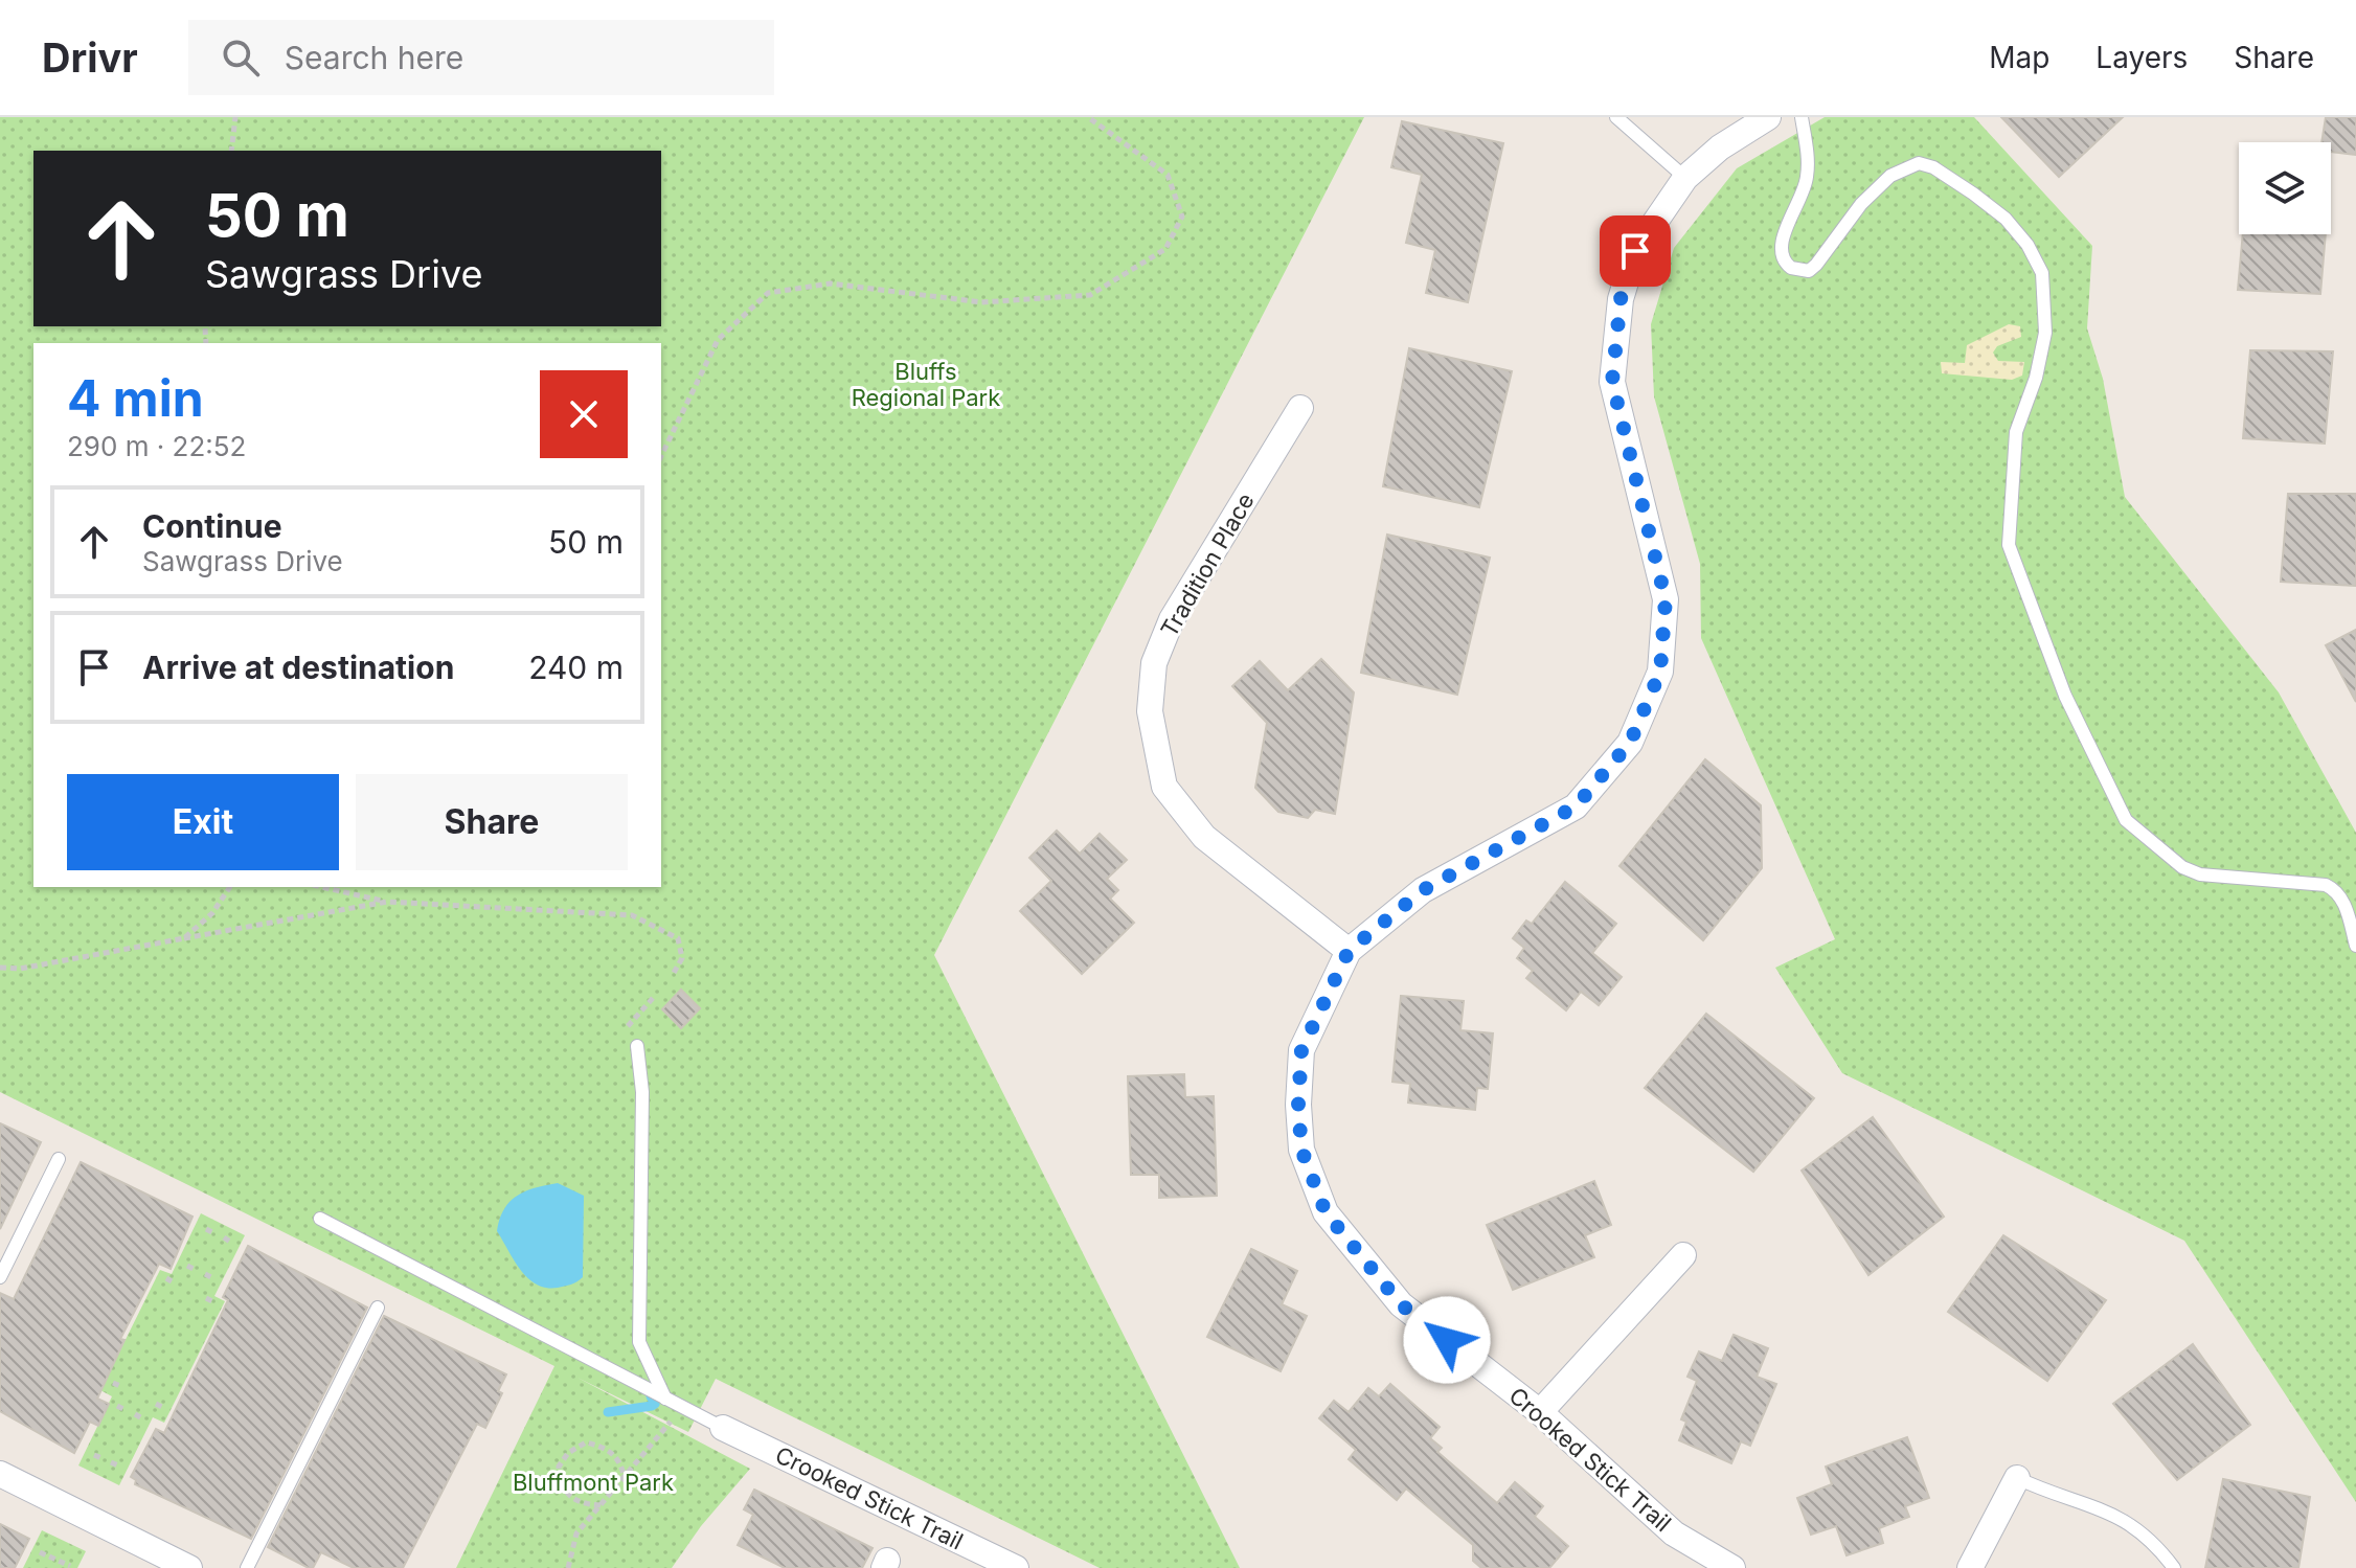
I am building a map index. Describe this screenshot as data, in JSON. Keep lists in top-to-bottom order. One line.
{"streets":{"street":["Tradition Place","Crooked Stick Trail"]},"crossings":[["Tradition Place","Crooked Stick Trail"]],"parks":["Bluffs Regional Park","Bluffmont Park"],"page":{"header":"Drivr","search":"Search here","nav":["Map","Layers","Share"],"turn":["50 m","Sawgrass Drive"],"heading":["4 min","290 m · 22:52"],"list":[{"name":"Continue","note":"Sawgrass Drive","value":"50 m"},{"name":"Arrive at destination","value":"240 m"}],"buttons":["Exit","Share"]}}
